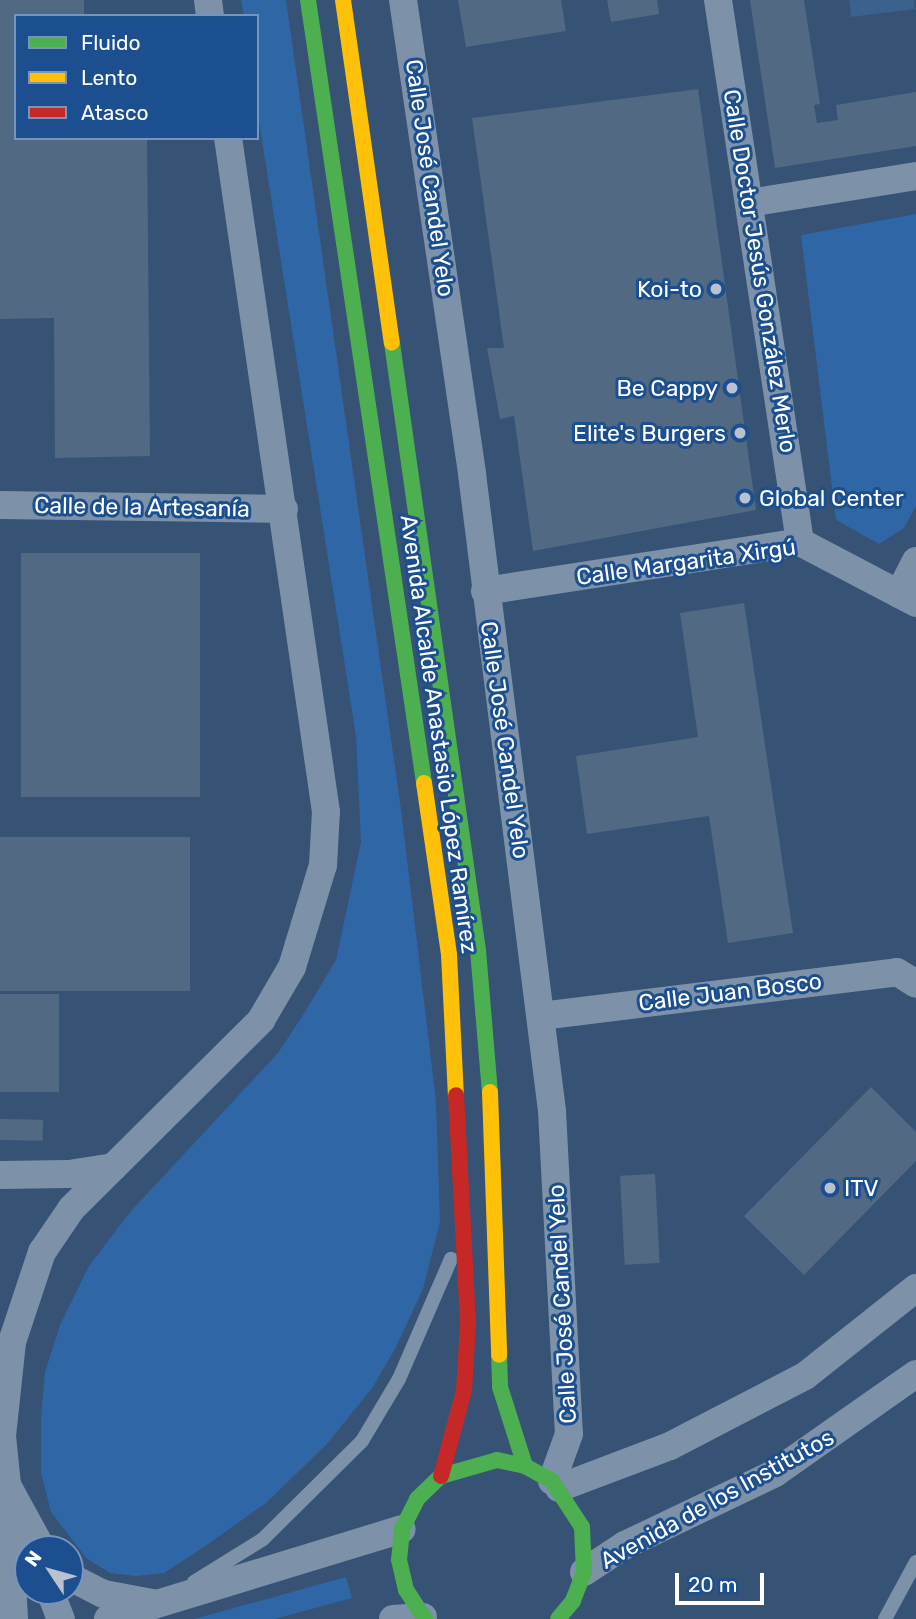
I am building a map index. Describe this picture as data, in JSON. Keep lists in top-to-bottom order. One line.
{"streets":{"street":["Calle José Candel Yelo","Calle Doctor Jesús González Merlo","Calle de la Artesanía","Calle Margarita Xirgú","Avenida Alcalde Anastasio López Ramírez","Calle Juan Bosco","Avenida de los Institutos"]},"crossings":[["Calle José Candel Yelo","Calle Margarita Xirgú"],["Calle José Candel Yelo","Calle Juan Bosco"],["Calle Doctor Jesús González Merlo","Calle Margarita Xirgú"]],"places":["Koi-to","Be Cappy","Elite's Burgers","Global Center","ITV"],"legend":["Fluido","Lento","Atasco"],"scale_bar":"20 m","north":"top left"}
